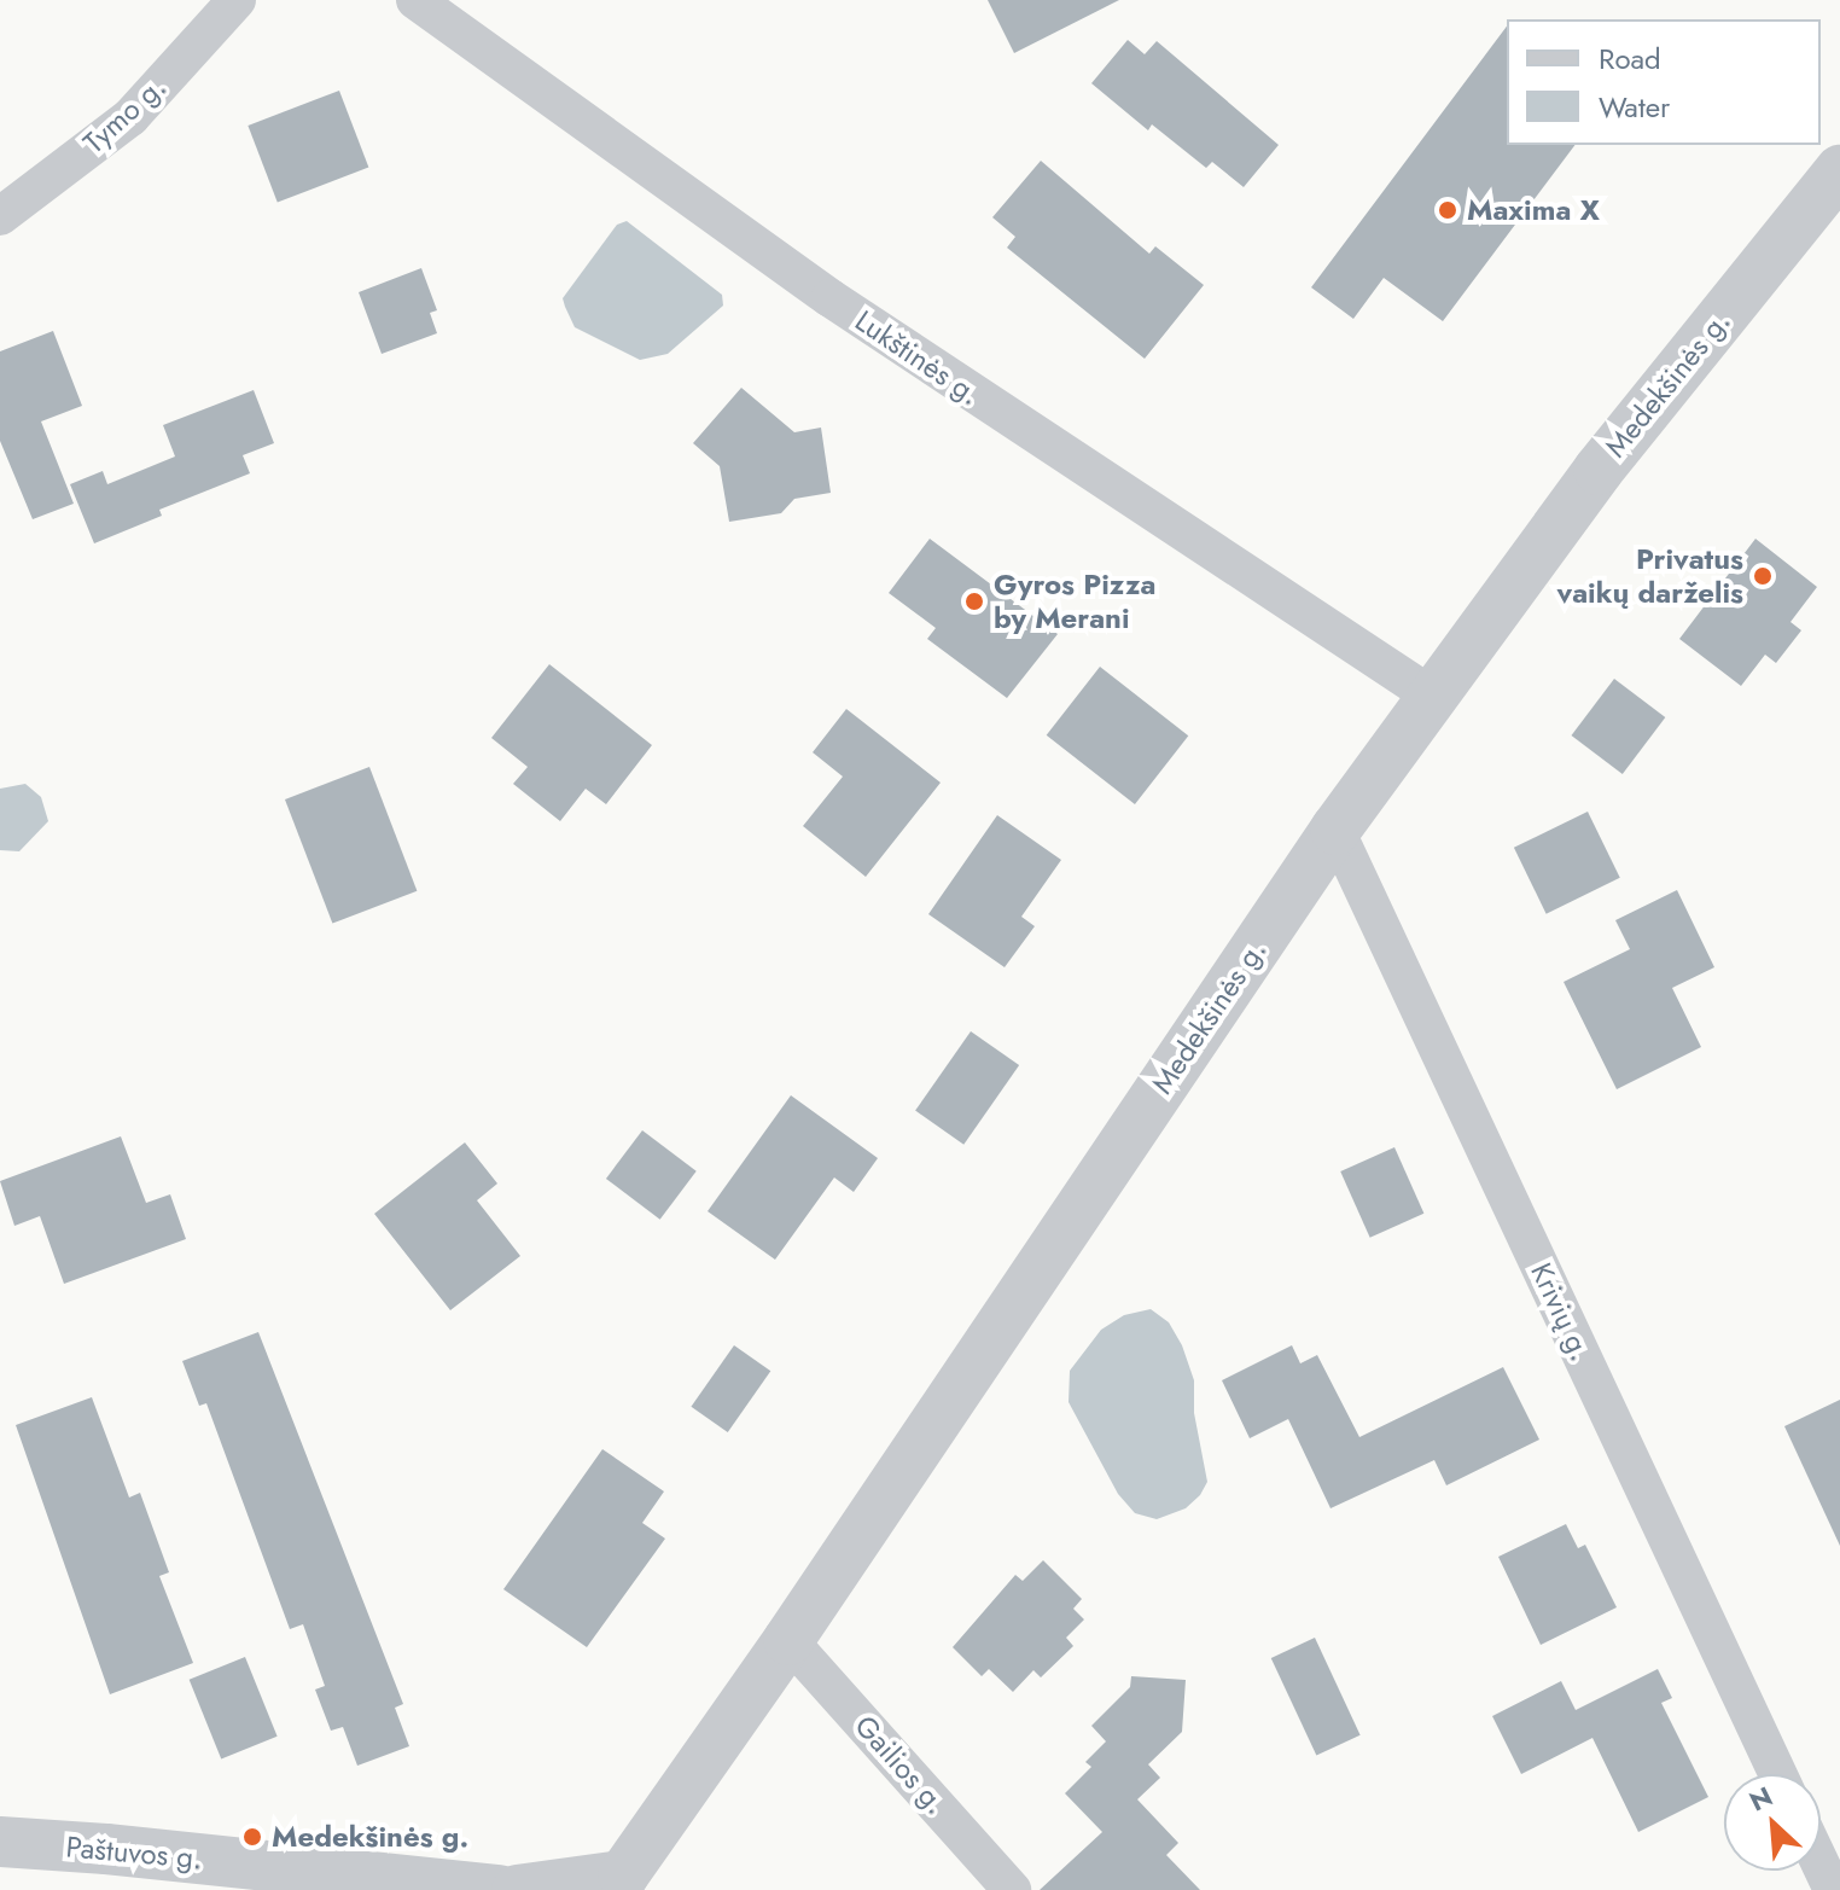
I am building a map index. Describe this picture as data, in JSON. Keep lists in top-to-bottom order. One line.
{"streets":{"street":["Tymo g.","Lukštinės g.","Medekšinės g.","Krivių g.","Gailios g.","Paštuvos g."]},"crossings":[["Lukštinės g.","Medekšinės g."],["Medekšinės g.","Krivių g."],["Medekšinės g.","Gailios g."]],"places":["Maxima X","Privatus vaikų darželis","Gyros Pizza by Merani","Medekšinės g."],"legend":["Road","Water"],"north":"top left"}
